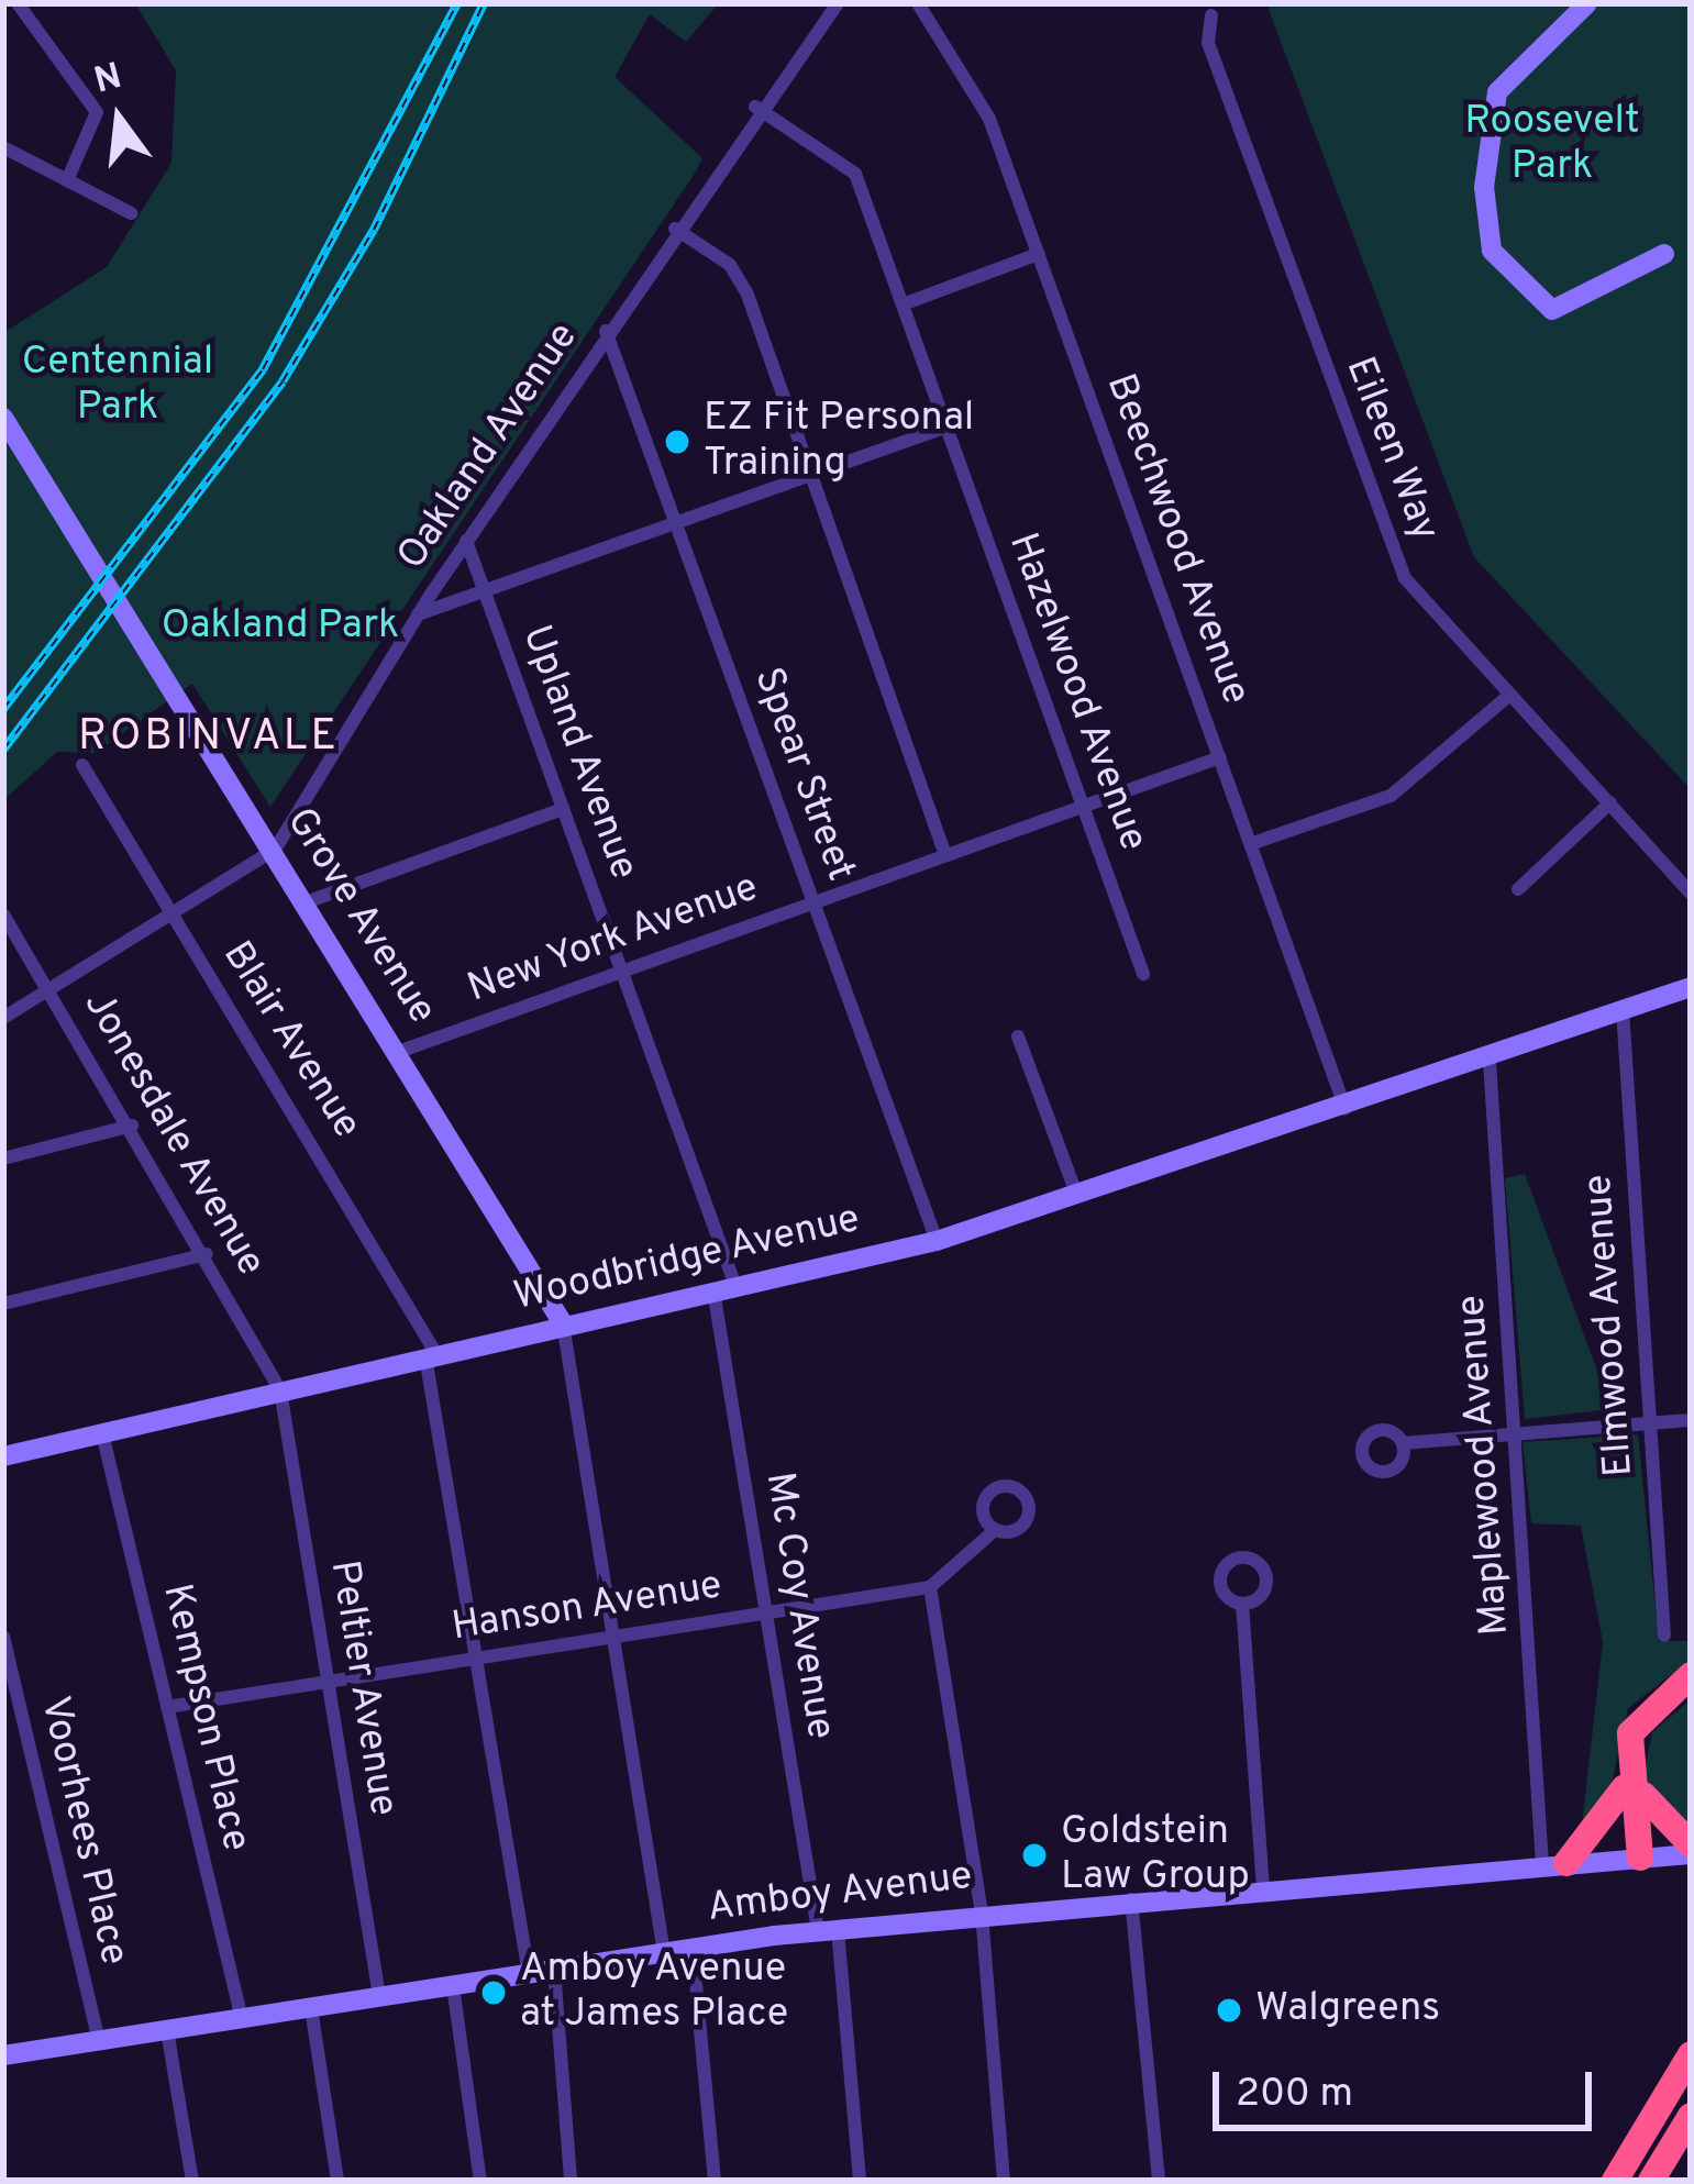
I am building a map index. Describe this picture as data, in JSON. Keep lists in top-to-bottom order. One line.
{"streets":{"street":["Oakland Avenue","Eileen Way","Beechwood Avenue","Hazelwood Avenue","Upland Avenue","Spear Street","Grove Avenue","New York Avenue","Blair Avenue","Jonesdale Avenue","Woodbridge Avenue","Elmwood Avenue","Maplewood Avenue","Mc Coy Avenue","Hanson Avenue","Peltier Avenue","Kempson Place","Voorhees Place","Amboy Avenue"]},"crossings":[["Oakland Avenue","Hazelwood Avenue"],["Oakland Avenue","Upland Avenue"],["Oakland Avenue","Spear Street"],["Oakland Avenue","Grove Avenue"],["Beechwood Avenue","New York Avenue"],["Beechwood Avenue","Woodbridge Avenue"],["Hazelwood Avenue","New York Avenue"],["Upland Avenue","New York Avenue"],["Upland Avenue","Woodbridge Avenue"],["Upland Avenue","Mc Coy Avenue"],["Spear Street","New York Avenue"],["Spear Street","Woodbridge Avenue"],["Grove Avenue","New York Avenue"],["Grove Avenue","Woodbridge Avenue"],["Blair Avenue","Woodbridge Avenue"],["Jonesdale Avenue","Woodbridge Avenue"],["Jonesdale Avenue","Peltier Avenue"],["Woodbridge Avenue","Elmwood Avenue"],["Woodbridge Avenue","Maplewood Avenue"],["Woodbridge Avenue","Mc Coy Avenue"],["Woodbridge Avenue","Peltier Avenue"],["Woodbridge Avenue","Kempson Place"],["Maplewood Avenue","Amboy Avenue"],["Mc Coy Avenue","Hanson Avenue"],["Mc Coy Avenue","Amboy Avenue"],["Hanson Avenue","Peltier Avenue"],["Hanson Avenue","Kempson Place"],["Peltier Avenue","Amboy Avenue"],["Kempson Place","Amboy Avenue"],["Voorhees Place","Amboy Avenue"]],"districts":["ROBINVALE"],"parks":["Roosevelt Park","Centennial Park","Oakland Park"],"places":["EZ Fit Personal Training","Goldstein Law Group","Amboy Avenue at James Place","Walgreens"],"scale_bar":"200 m","north":"top"}
